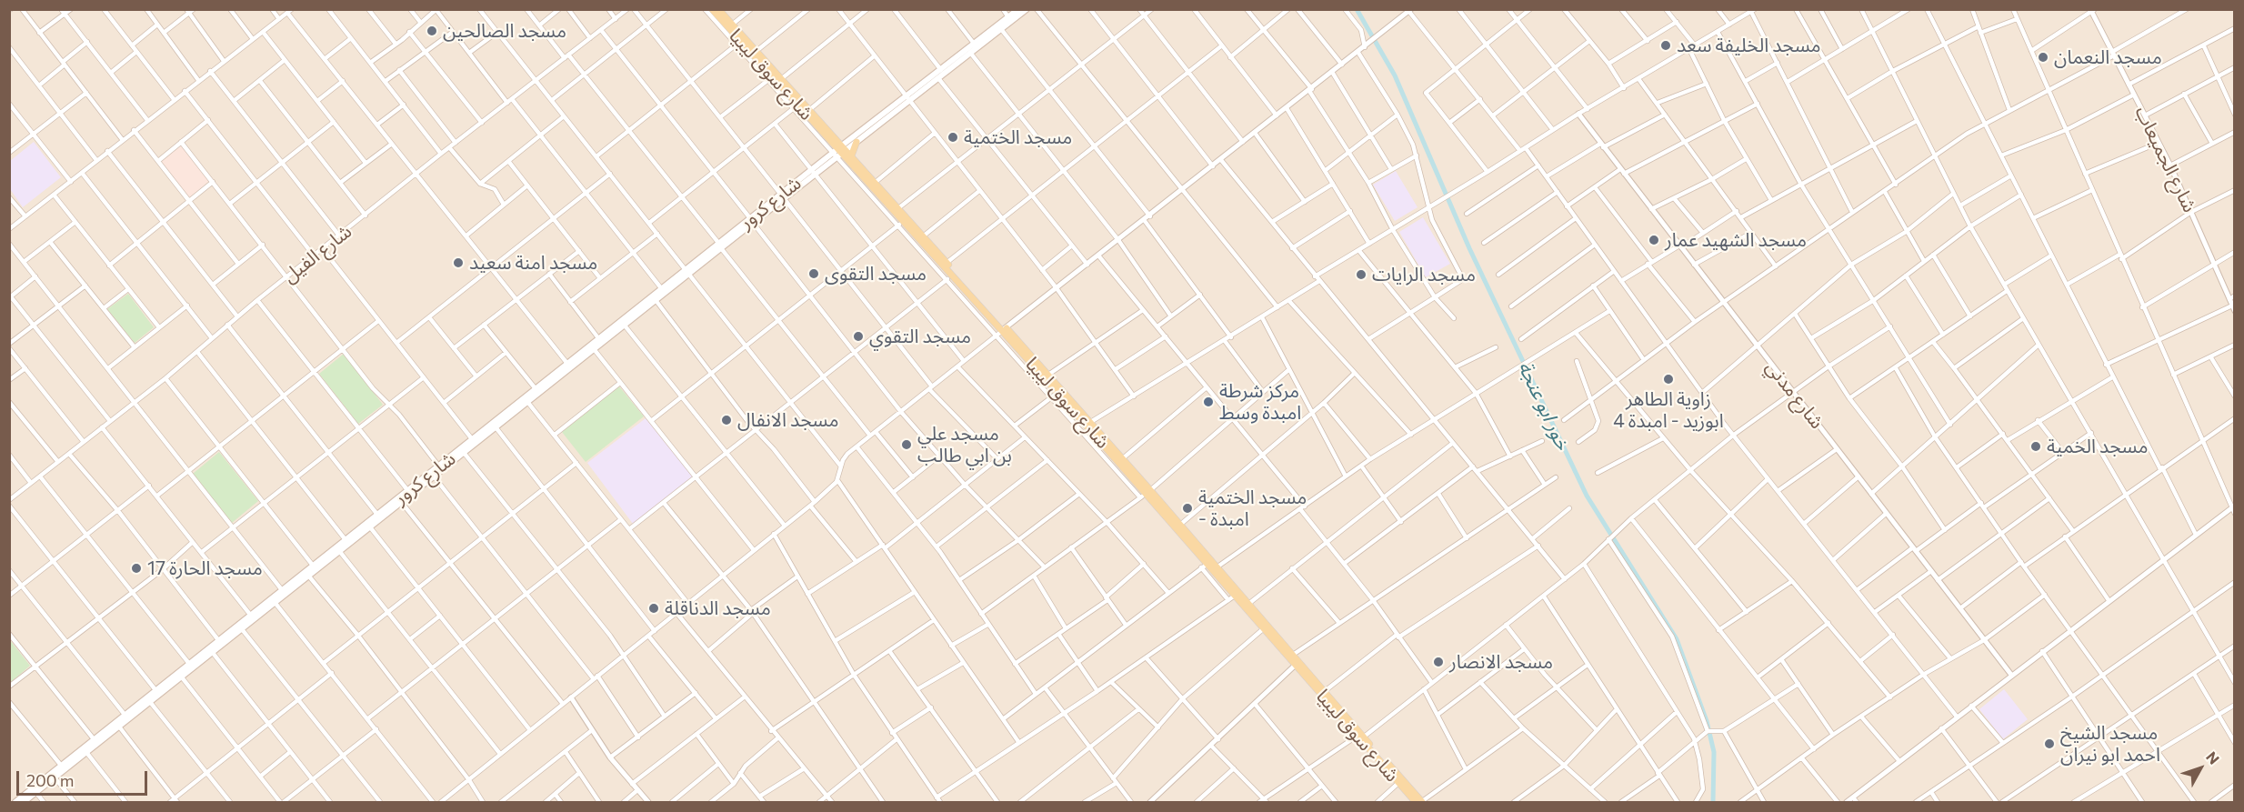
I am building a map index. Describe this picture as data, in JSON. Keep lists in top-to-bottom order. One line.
{"streets":{"main road":["شارع سوق ليبيا","شارع كرور"],"street":["شارع الجميعاب","شارع الفيل","شارع مدني"]},"crossings":[["شارع سوق ليبيا","شارع كرور"]],"water":["خور ابو عنجة"],"places":["مسجد الصالحين","مسجد الخليفة سعد","مسجد النعمان","مسجد الختمية","مسجد الشهيد عمار","مسجد امنة سعيد","مسجد التقوى","مسجد الرايات","مسجد التقوي","زاوية الطاهر ابوزيد - امبدة 4","مركز شرطة امبدة وسط","مسجد الانفال","مسجد علي بن ابي طالب","مسجد الخمية","مسجد الختمية - امبدة","مسجد الحارة 17","مسجد الدناقلة","مسجد الانصار","مسجد الشيخ احمد ابو نيران"],"scale_bar":"200 m","north":"top right"}
